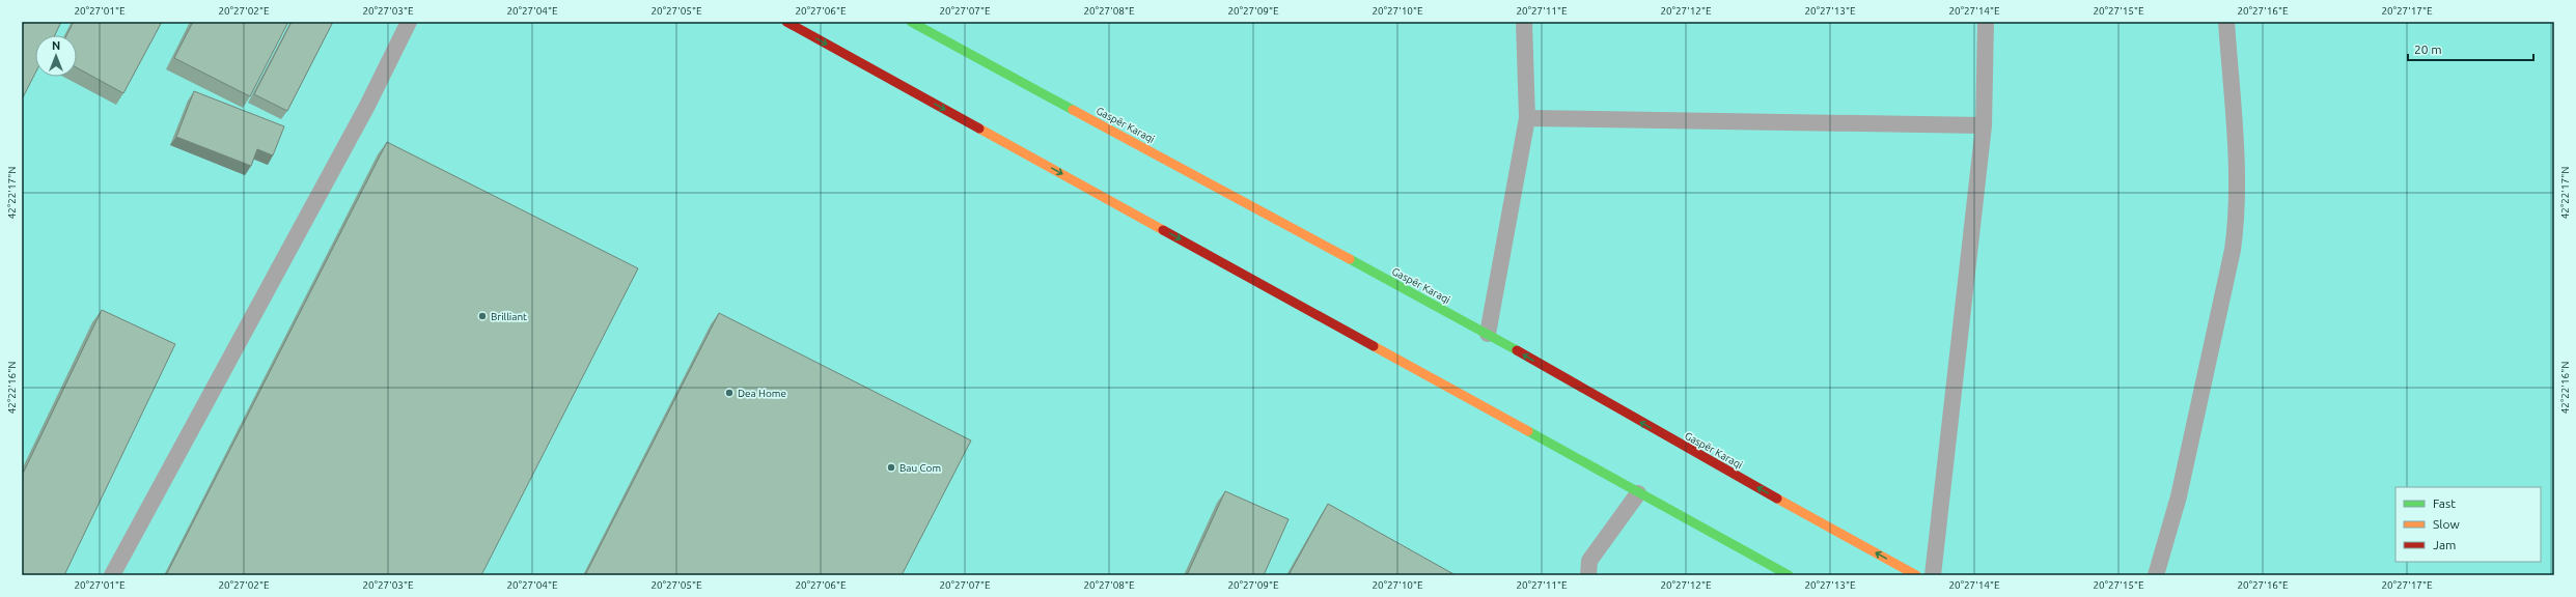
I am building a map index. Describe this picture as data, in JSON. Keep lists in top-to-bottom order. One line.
{"streets":{"main road":["Gaspër Karaqi"]},"places":["Brilliant","Dea Home","Bau Com"],"legend":["Fast","Slow","Jam"],"scale_bar":"20 m","north":"top","coordinates":["20°27'01\"E","20°27'02\"E","20°27'03\"E","20°27'04\"E","20°27'05\"E","20°27'06\"E","20°27'07\"E","20°27'08\"E","20°27'09\"E","20°27'10\"E","20°27'11\"E","20°27'12\"E","20°27'13\"E","20°27'14\"E","20°27'15\"E","20°27'16\"E","20°27'17\"E","42°22'17\"N","42°22'16\"N"]}
